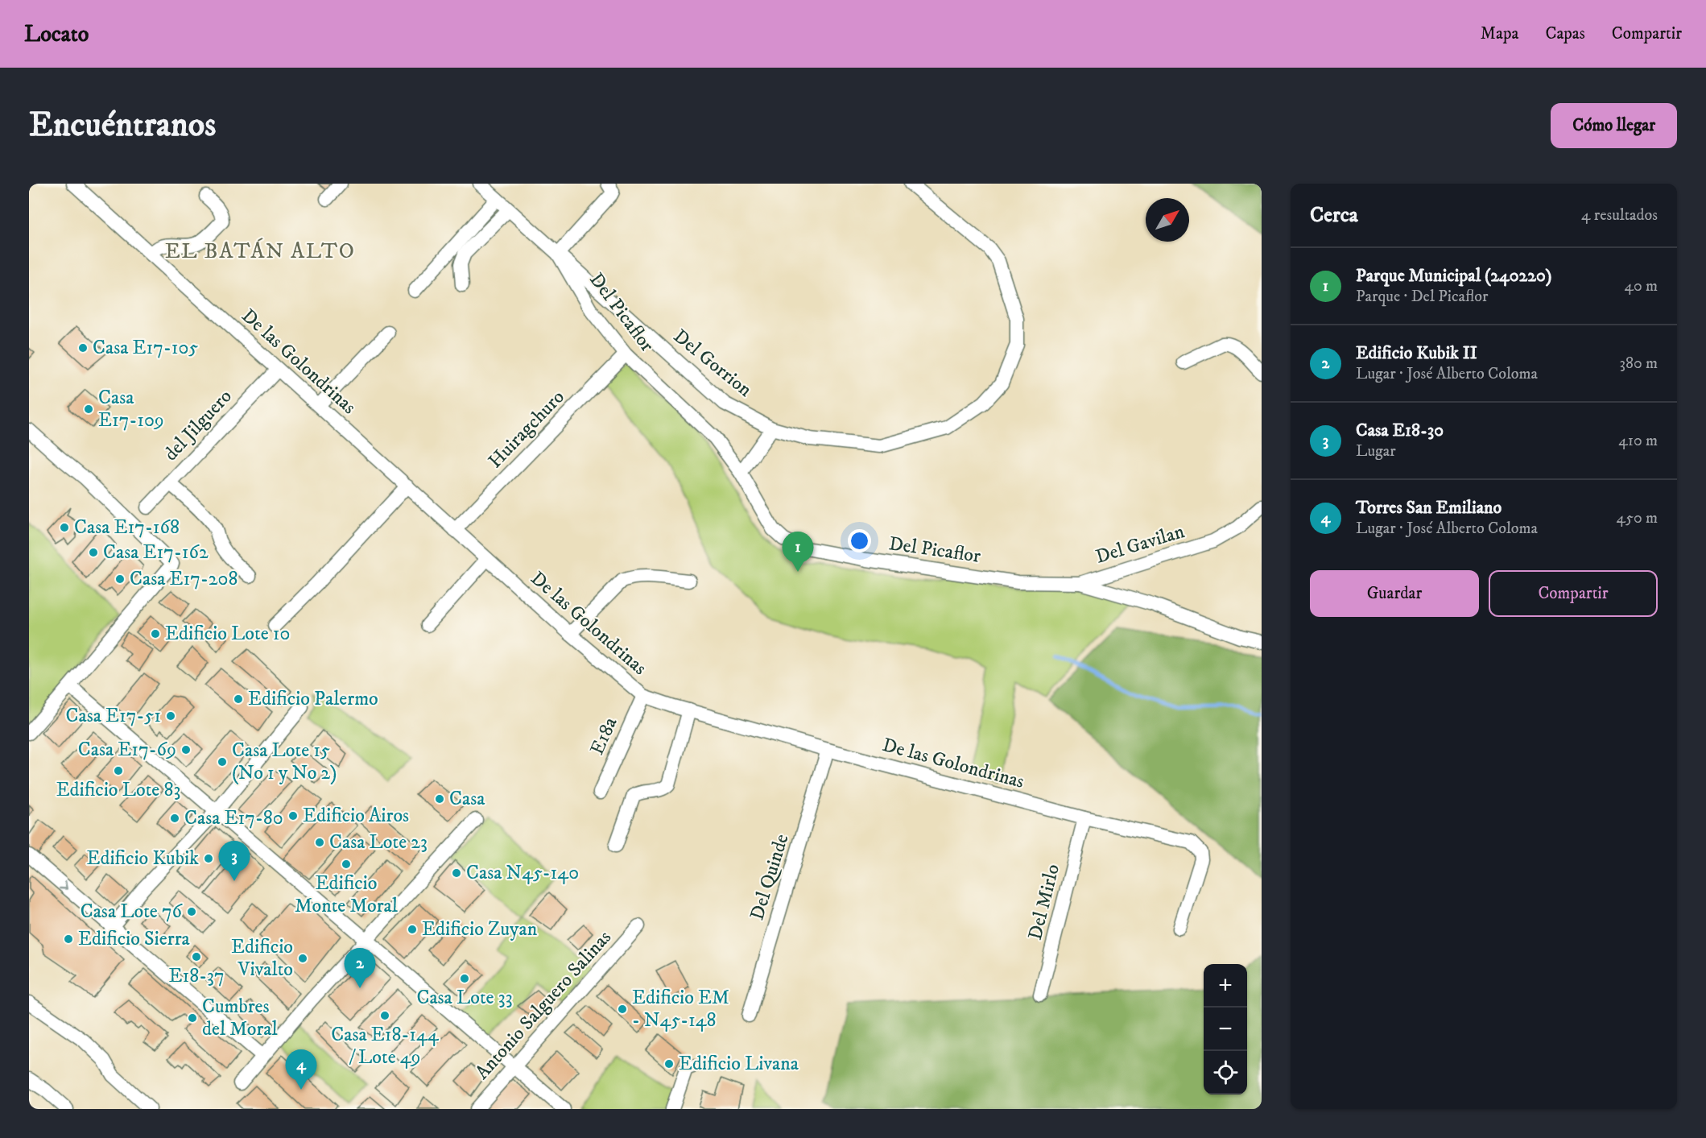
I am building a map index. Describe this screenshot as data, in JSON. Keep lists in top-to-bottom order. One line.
{"streets":{"street":["Del Picaflor","De las Golondrinas","Del Gorrion","del Jilguero","Huiragchuro","Del Gavilan","E18a","Del Quinde","Del Mirlo","Antonio Salguero Salinas"]},"crossings":[["Del Picaflor","Del Gorrion"],["Del Picaflor","Huiragchuro"],["Del Picaflor","Del Gavilan"],["De las Golondrinas","del Jilguero"],["De las Golondrinas","Huiragchuro"],["De las Golondrinas","E18a"],["De las Golondrinas","Del Quinde"],["De las Golondrinas","Del Mirlo"]],"districts":["EL BATÁN ALTO"],"places":["Casa E17-105","Casa E17-109","Casa E17-168","Casa E17-162","Casa E17-208","Edificio Lote 10","Edificio Palermo","Casa E17-51","Casa E17-69","Casa Lote 15 (No 1 y No 2)","Edificio Lote 83","Casa","Edificio Airos","Casa E17-80","Casa Lote 23","Edificio Kubik","Edificio Monte Moral","Casa N45-140","Casa Lote 76","Edificio Zuyan","Edificio Sierra","E18-37","Edificio Vivalto","Casa Lote 33","Edificio EM - N45-148","Casa E18-144 / Lote 49","Cumbres del Moral","Edificio Livana"],"north":"top right","page":{"header":"Locato","nav":["Mapa","Capas","Compartir"],"buttons":["Cómo llegar",["Guardar","Compartir"]],"title":"Encuéntranos","heading":["Cerca","4 resultados"],"list":[{"mark":"1","name":"Parque Municipal (240220)","note":"Parque · Del Picaflor","value":"40 m"},{"mark":"2","name":"Edificio Kubik II","note":"Lugar · José Alberto Coloma","value":"380 m"},{"mark":"3","name":"Casa E18-30","note":"Lugar","value":"410 m"},{"mark":"4","name":"Torres San Emiliano","note":"Lugar · José Alberto Coloma","value":"450 m"}],"pins":["1","3","2","4"],"map_buttons":["+","−"]}}
